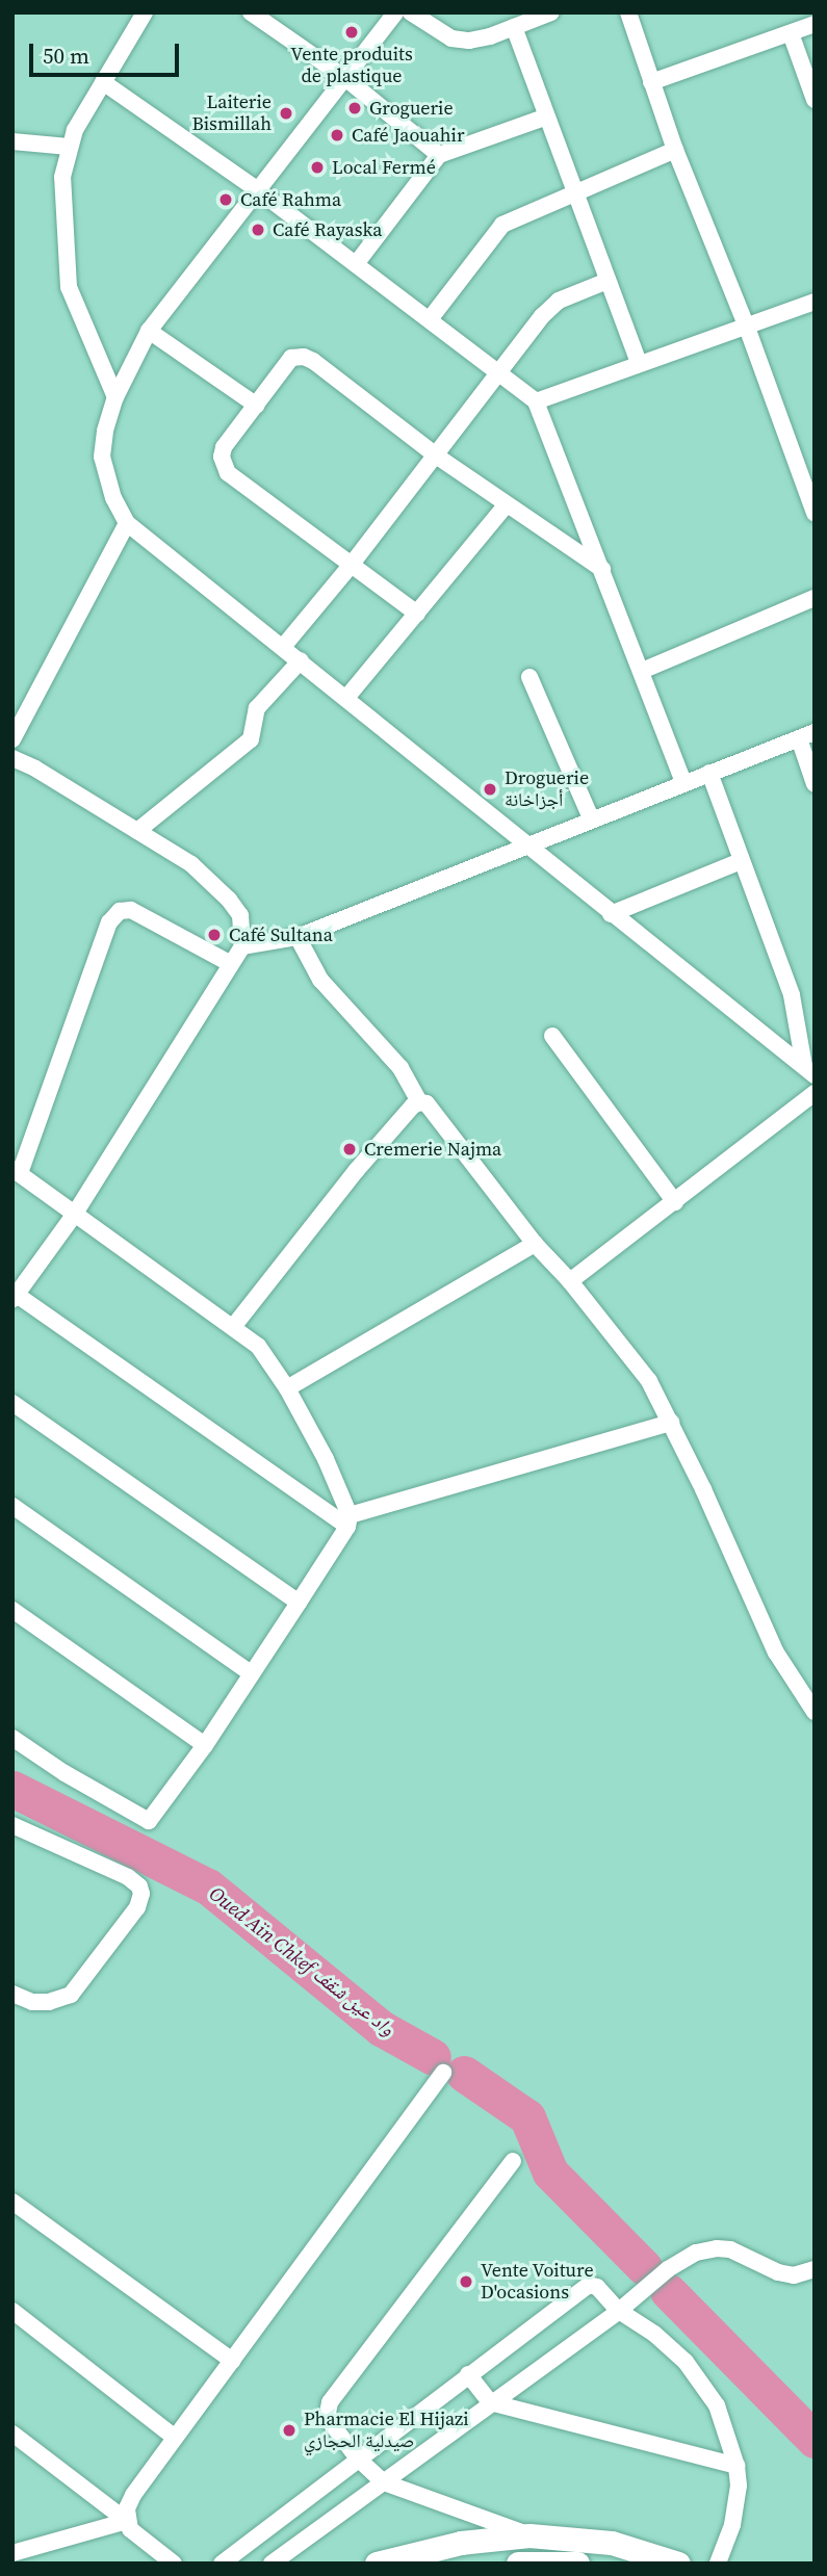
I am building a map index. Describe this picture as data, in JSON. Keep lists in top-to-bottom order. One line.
{"water":["Oued Aïn Chkef واد عين شقف"],"places":["Vente produits de plastique","Groguerie","Laiterie Bismillah","Café Jaouahir","Local Fermé","Café Rahma","Café Rayaska","Droguerie أجزاخانة","Café Sultana","Cremerie Najma","Vente Voiture D'ocasions","Pharmacie El Hijazi صيدلية الحجازي"],"scale_bar":"50 m"}
